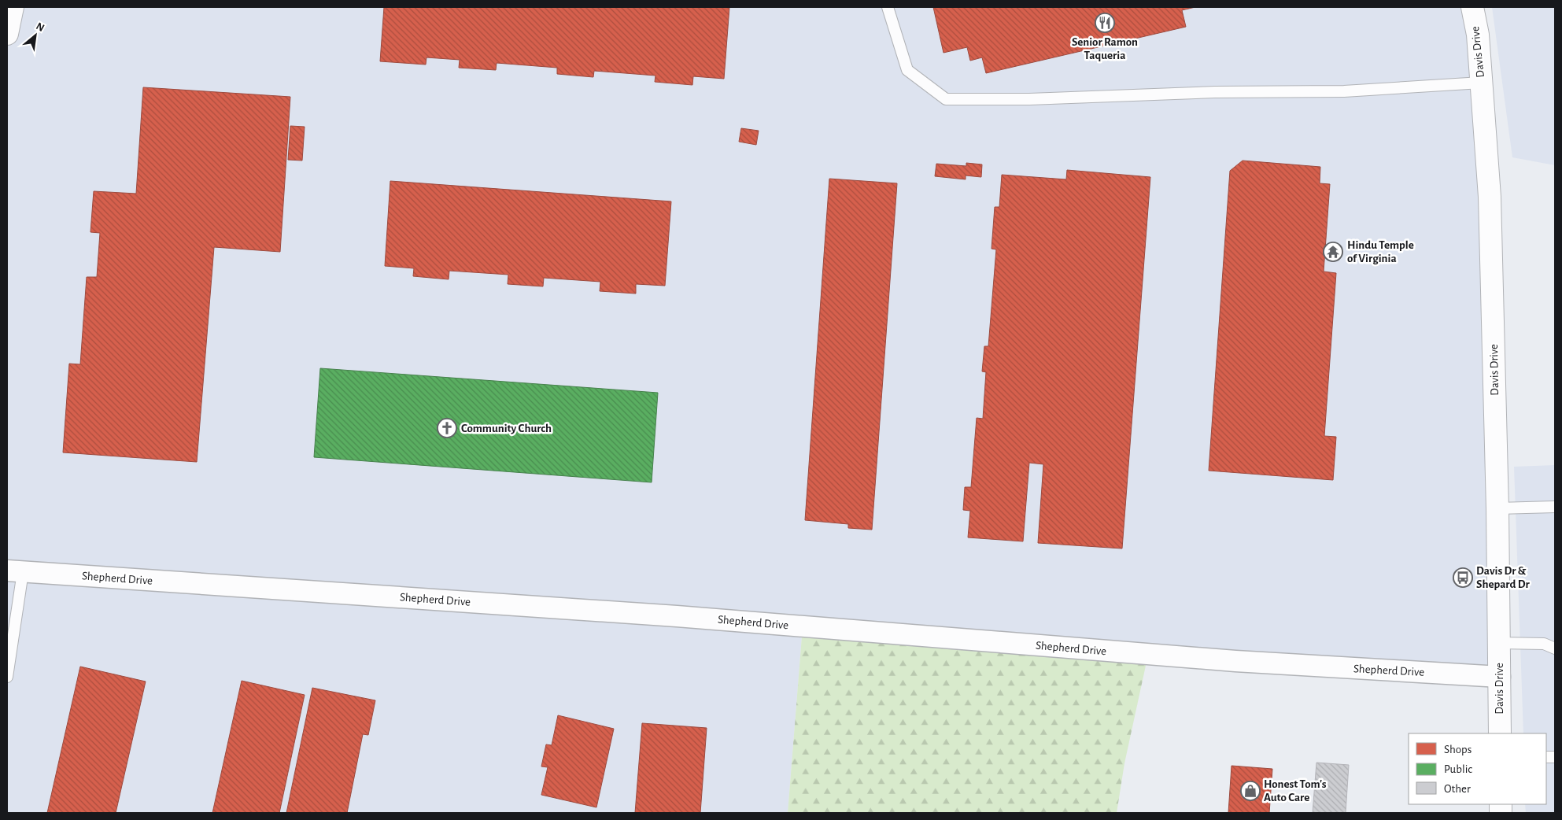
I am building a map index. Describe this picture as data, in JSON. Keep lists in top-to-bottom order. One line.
{"streets":{"main road":["Davis Drive"],"street":["Shepherd Drive"]},"crossings":[["Davis Drive","Shepherd Drive"]],"places":{"restaurant":["Senior Ramon Taqueria"],"temple":["Hindu Temple of Virginia"],"church":["Community Church"],"bus stop":["Davis Dr & Shepard Dr"],"shop":["Honest Tom's Auto Care"]},"legend":["Shops","Public","Other"],"north":"top right"}
